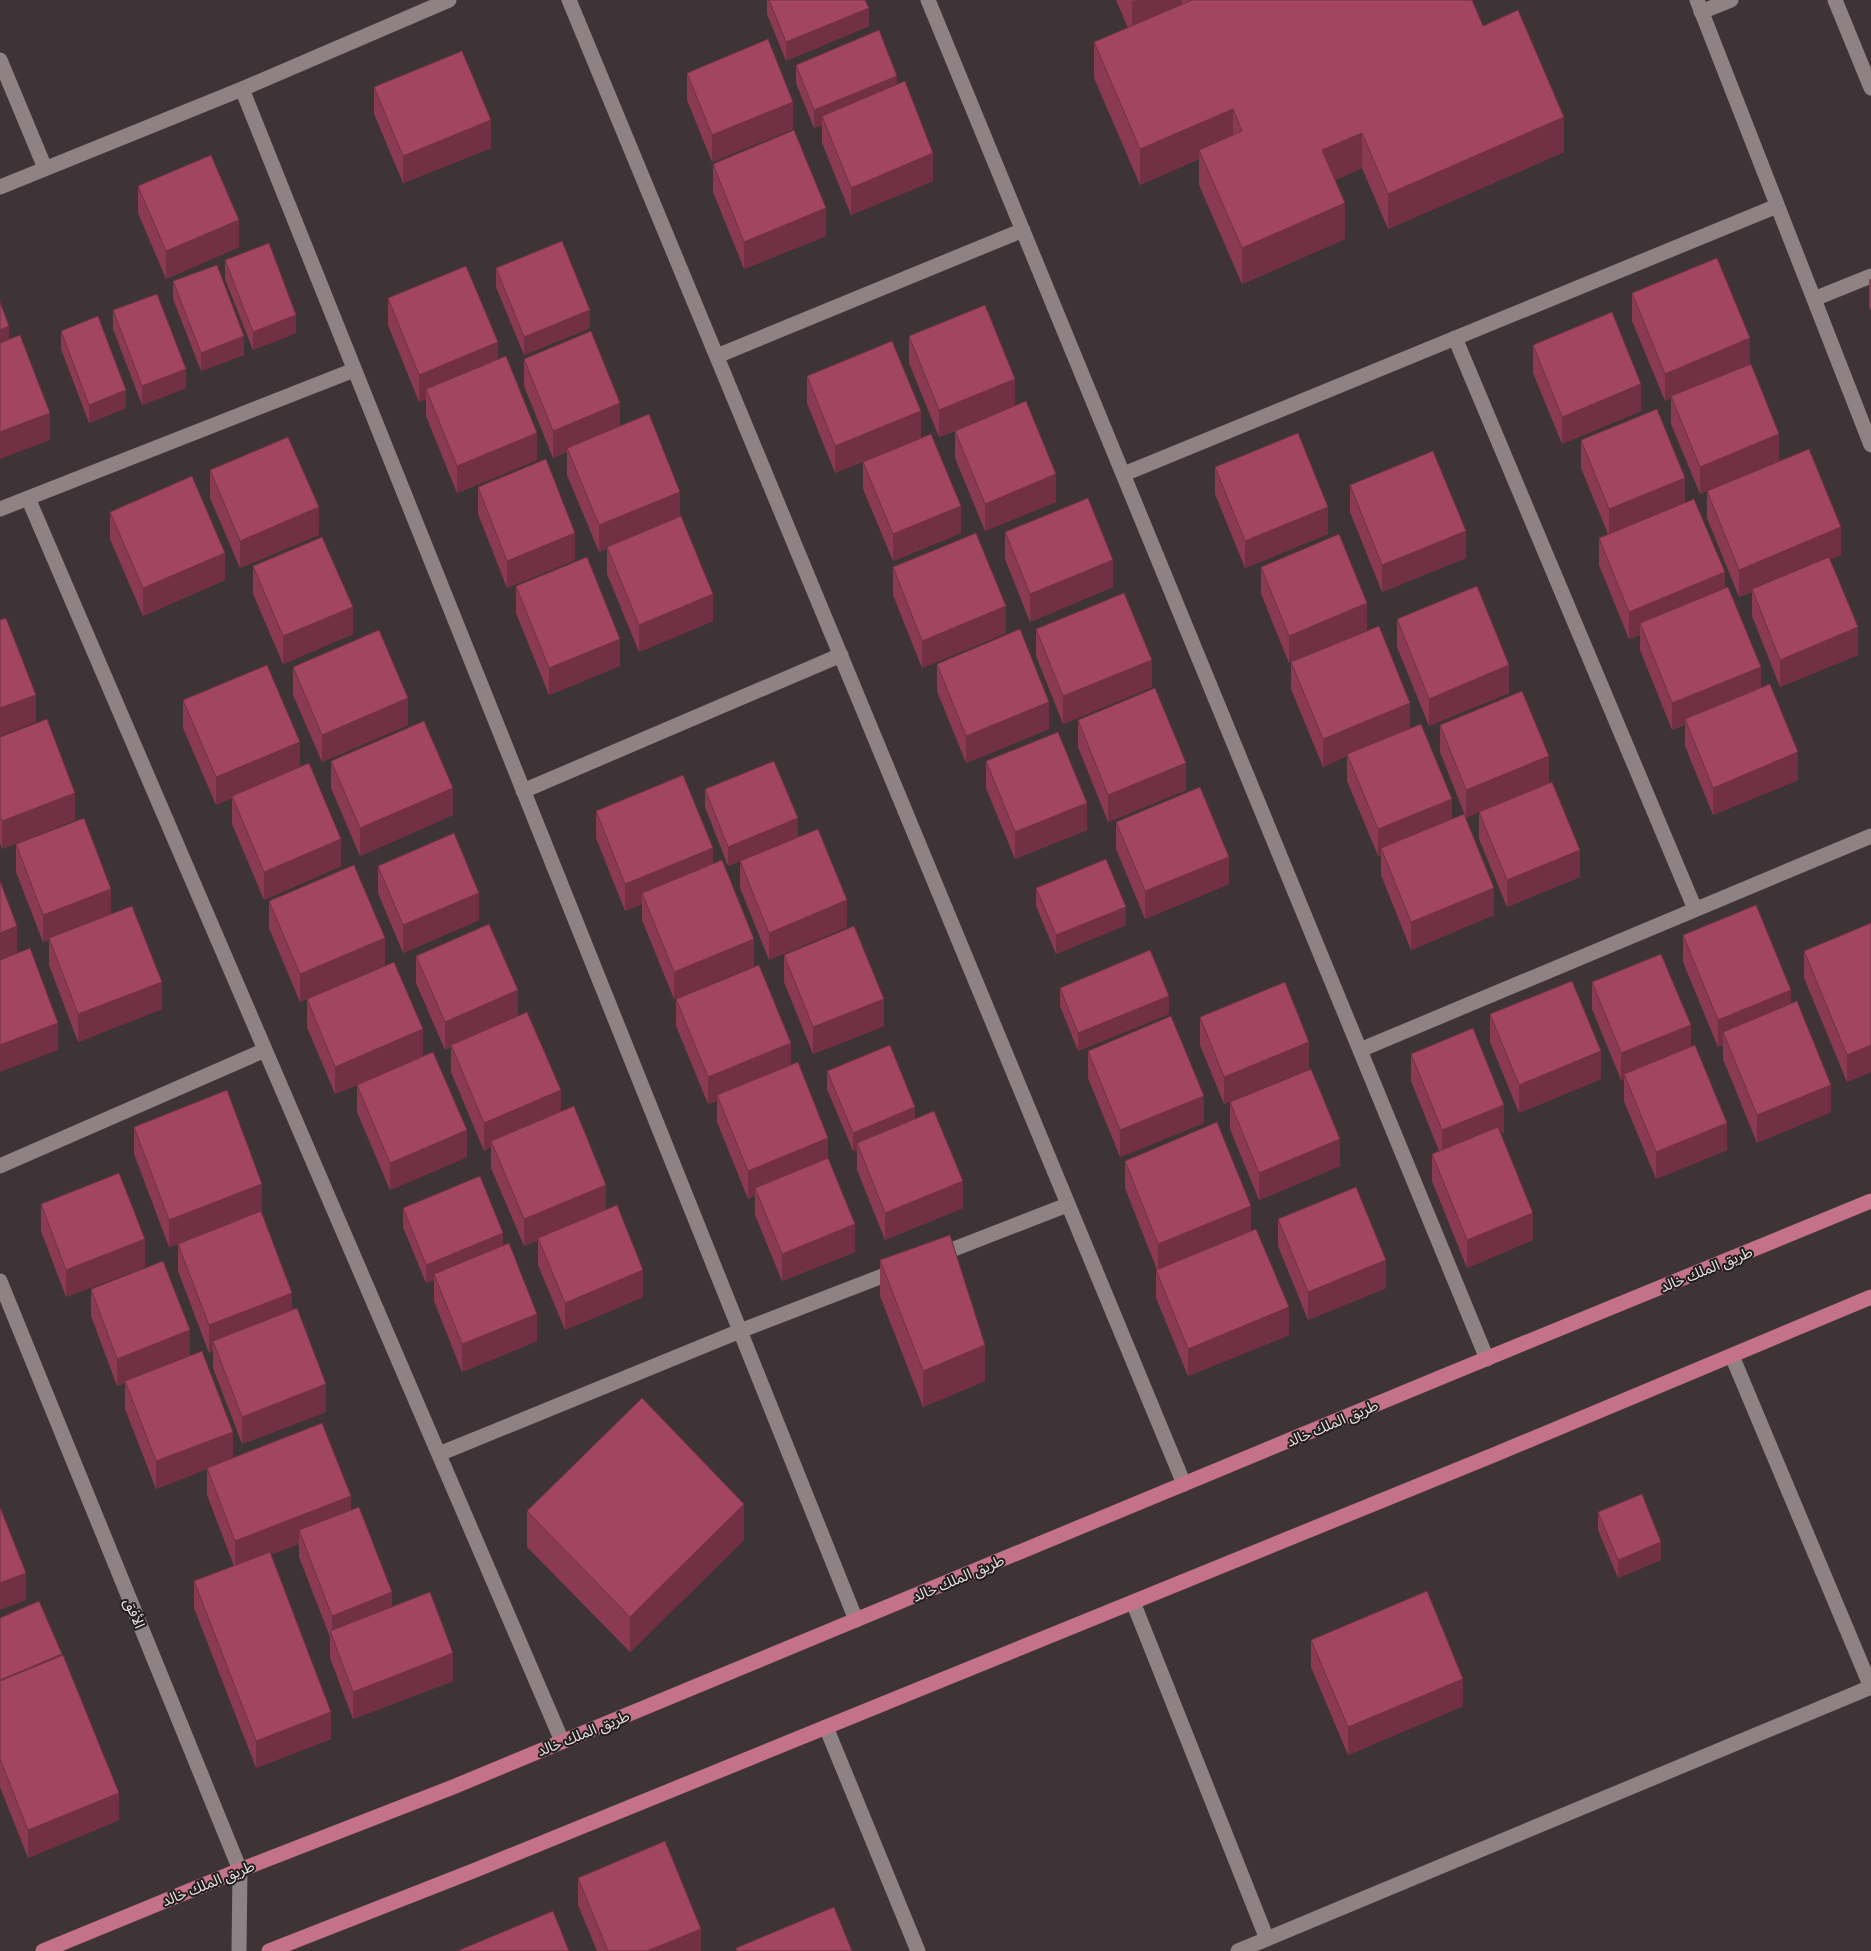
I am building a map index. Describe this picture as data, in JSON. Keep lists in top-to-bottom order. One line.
{"streets":{"main road":["طريق الملك خالد"],"street":["الأفق"]},"crossings":[["طريق الملك خالد","الأفق"]]}
